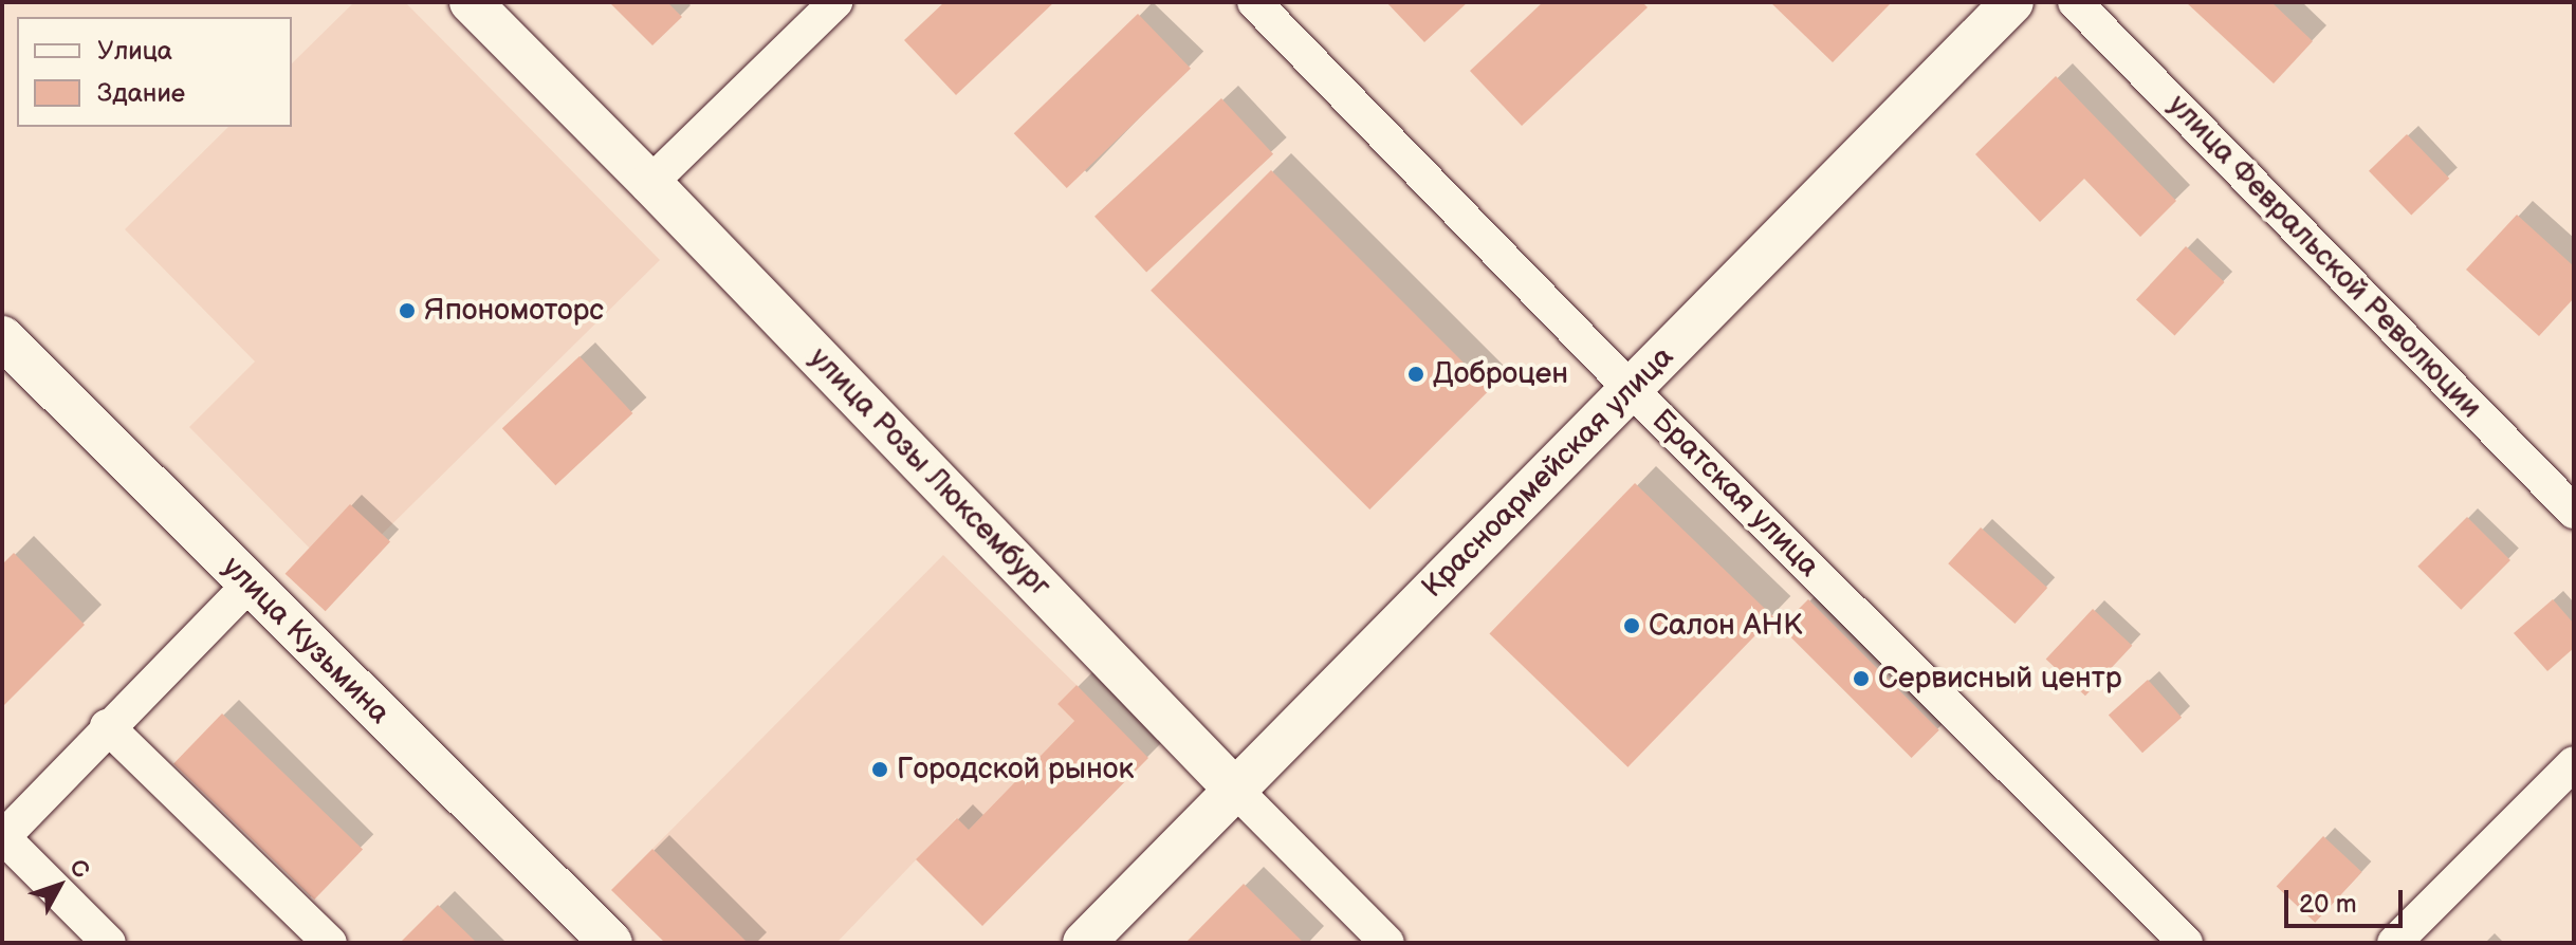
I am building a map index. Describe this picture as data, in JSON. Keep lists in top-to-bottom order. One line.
{"streets":{"street":["улица Февральской Революции","улица Розы Люксембург","Красноармейская улица","Братская улица","улица Кузьмина"]},"crossings":[["улица Розы Люксембург","Красноармейская улица"],["Красноармейская улица","Братская улица"]],"places":["Япономоторс","Доброцен","Салон АНК","Сервисный центр","Городской рынок"],"legend":["Улица","Здание"],"scale_bar":"20 m","north":"top right"}
